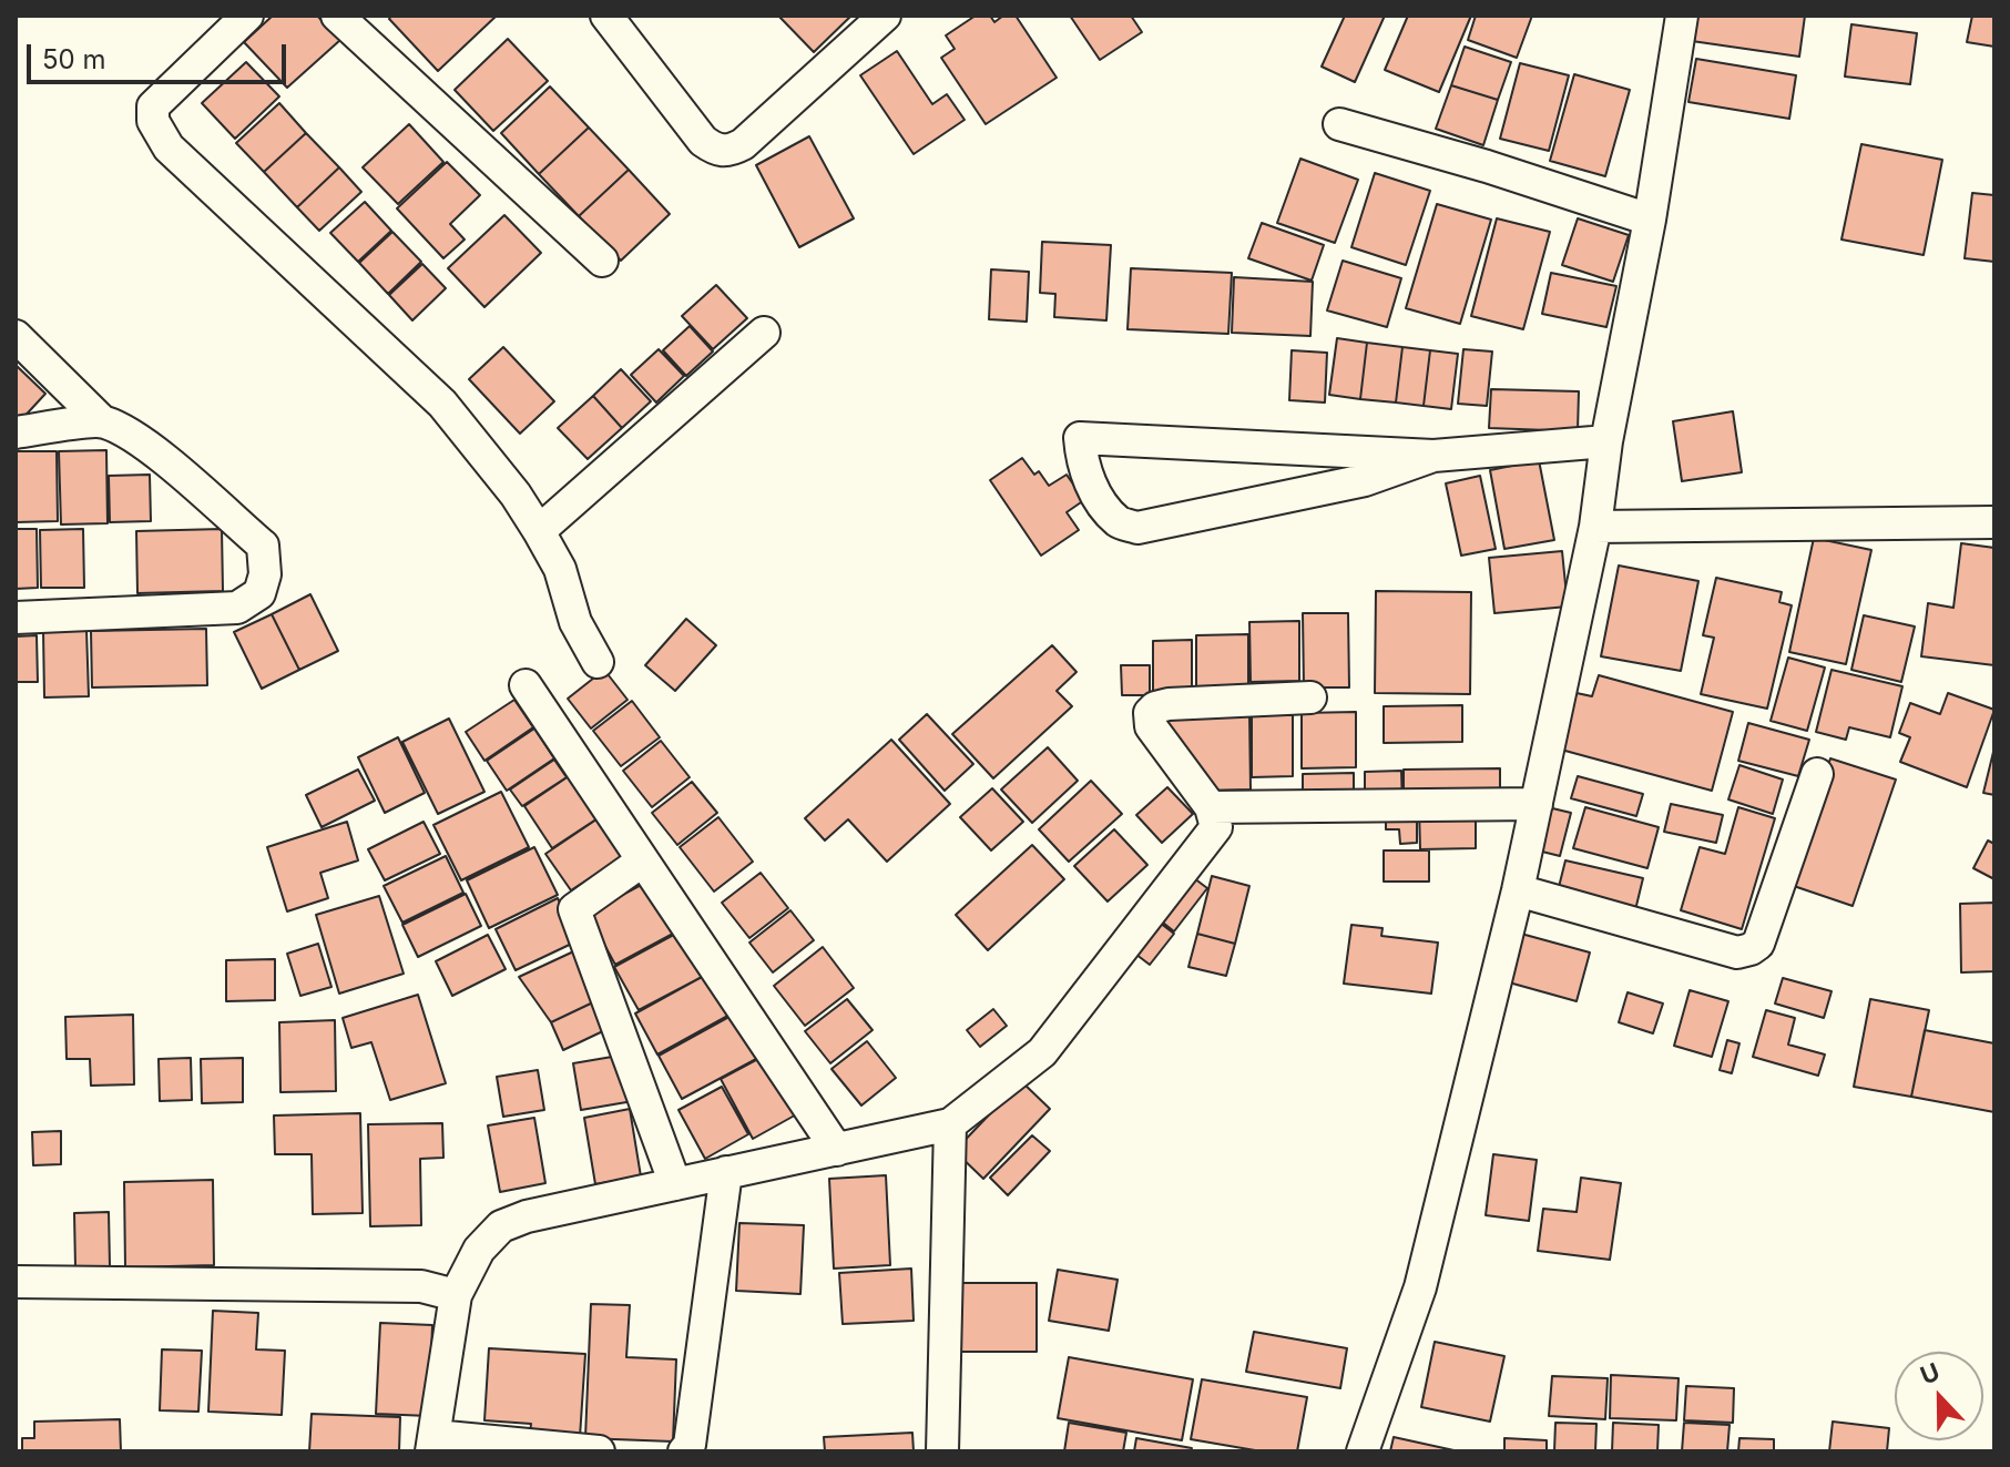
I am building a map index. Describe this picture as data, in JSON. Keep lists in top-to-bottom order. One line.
{"scale_bar":"50 m","north":"top"}
